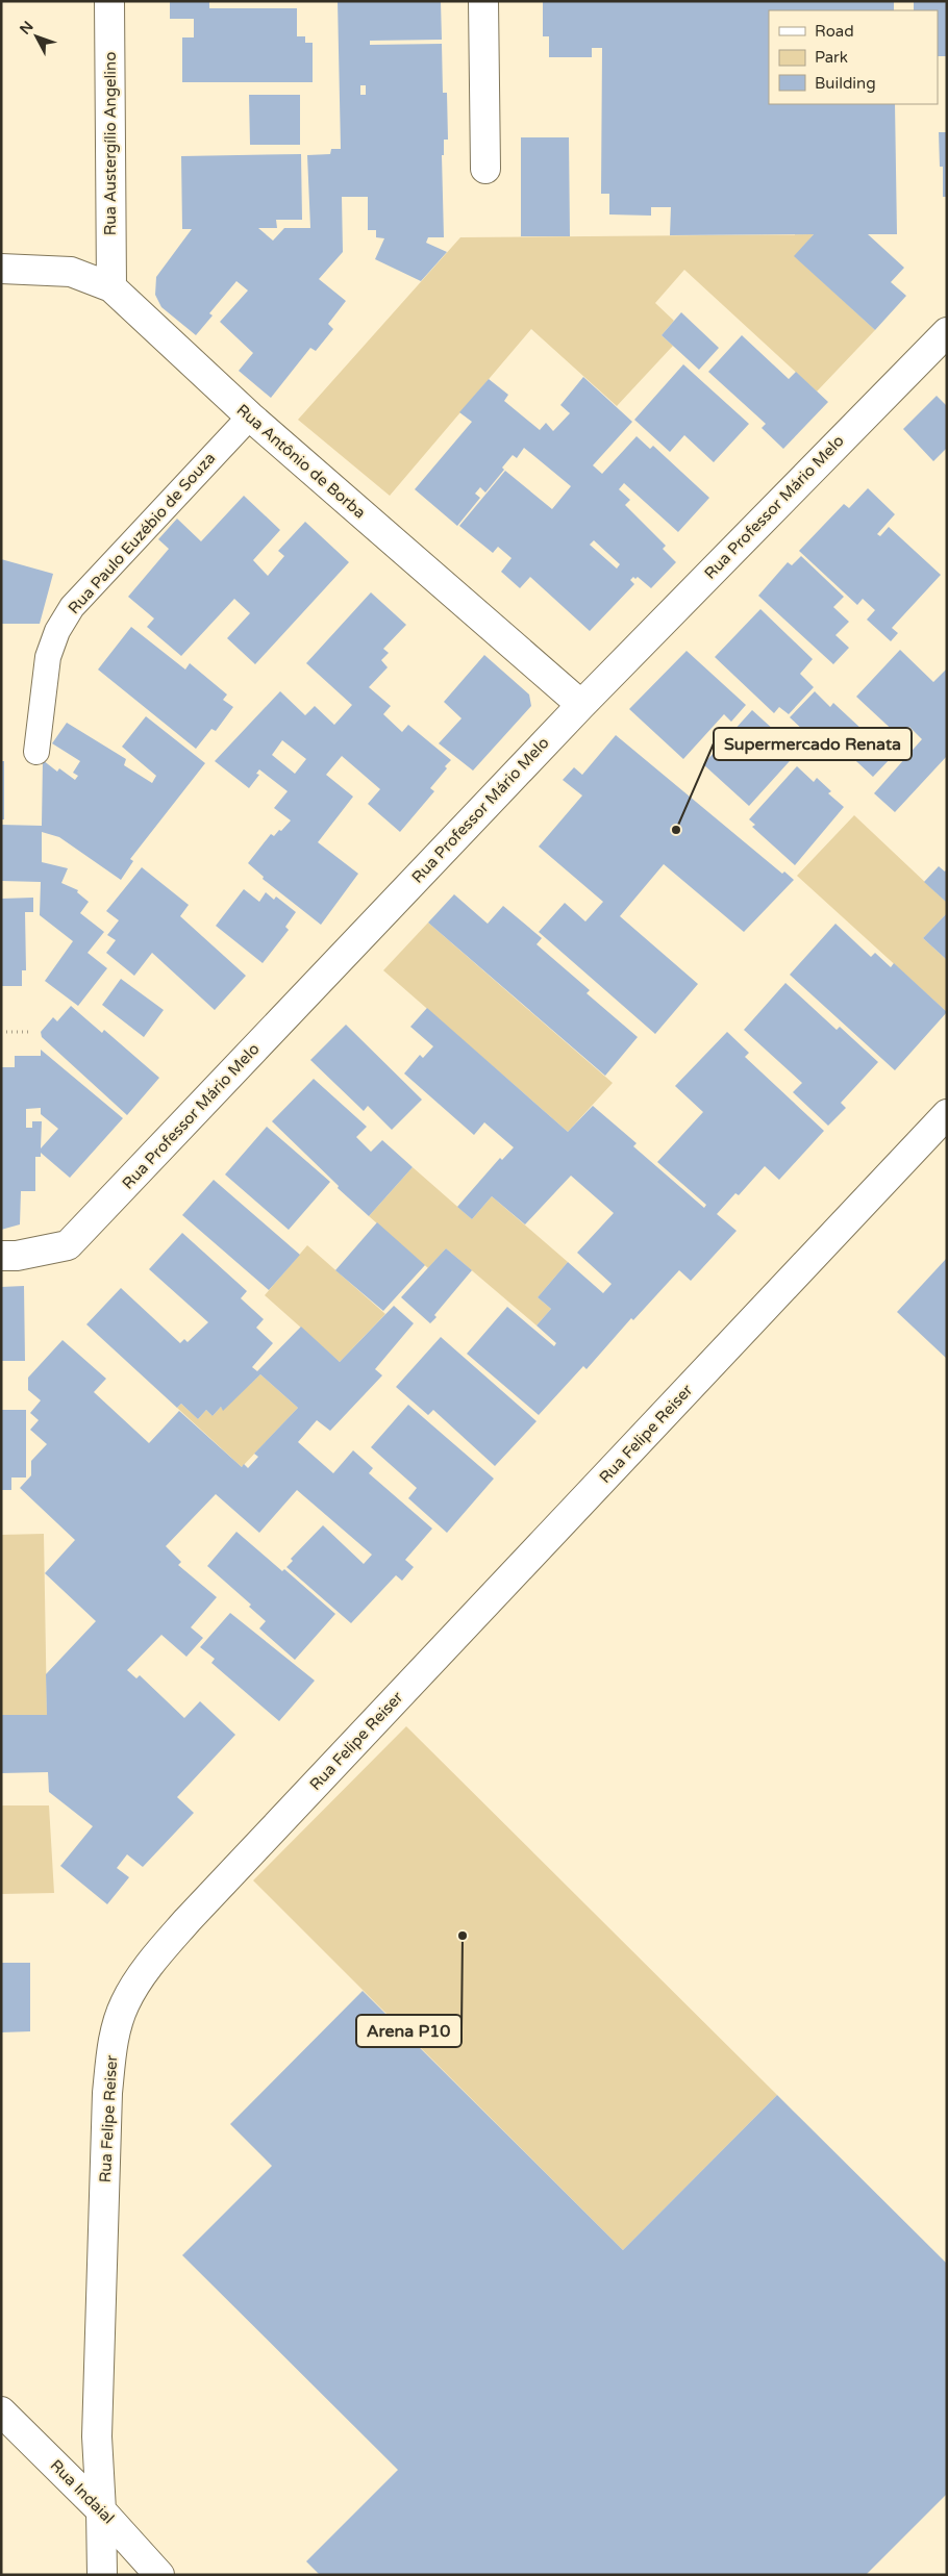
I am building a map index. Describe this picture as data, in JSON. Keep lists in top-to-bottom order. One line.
{"streets":{"street":["Rua Austergílio Angelino","Rua Antônio de Borba","Rua Professor Mário Melo","Rua Felipe Reiser","Rua Indaial"],"lane":["Rua Paulo Euzébio de Souza"]},"crossings":[["Rua Austergílio Angelino","Rua Antônio de Borba"],["Rua Antônio de Borba","Rua Professor Mário Melo"],["Rua Antônio de Borba","Rua Paulo Euzébio de Souza"],["Rua Felipe Reiser","Rua Indaial"]],"places":["Supermercado Renata","Arena P10"],"legend":["Road","Park","Building"],"north":"top left"}
